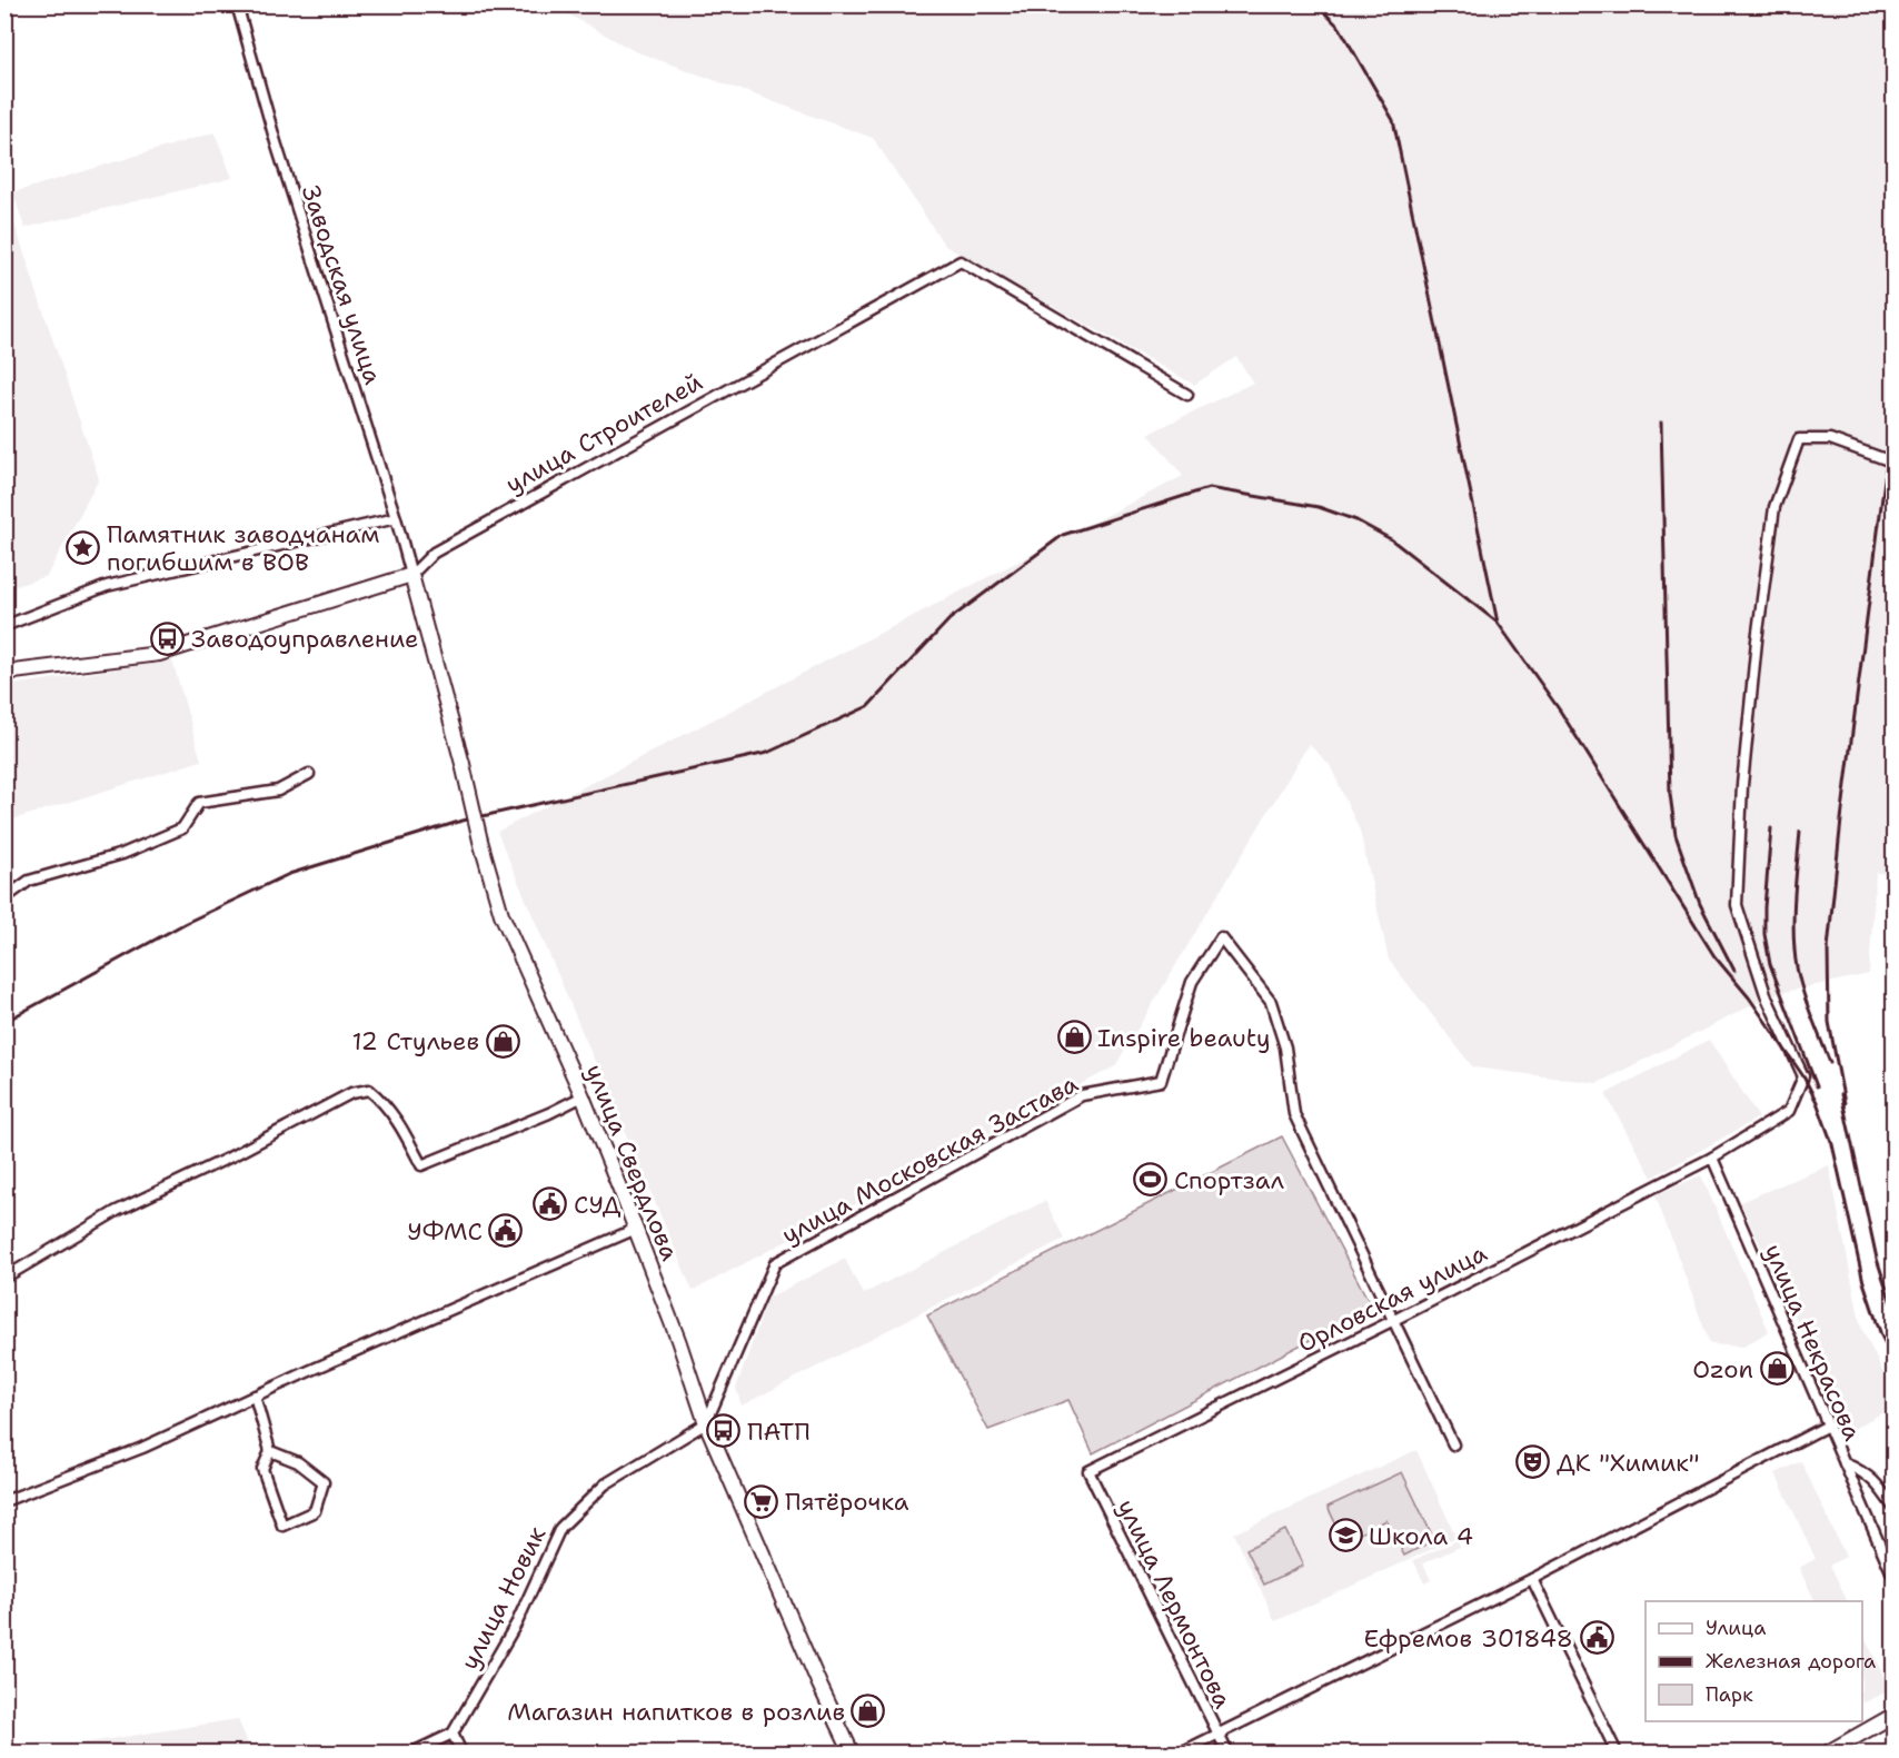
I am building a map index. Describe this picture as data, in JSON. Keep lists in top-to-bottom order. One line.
{"streets":{"main road":["улица Строителей","улица Свердлова"],"street":["Заводская улица","улица Московская Застава","Орловская улица","улица Некрасова","улица Новик","улица Лермонтова"]},"crossings":[["Заводская улица","улица Строителей"],["Заводская улица","улица Свердлова"],["улица Строителей","улица Свердлова"],["улица Московская Застава","улица Свердлова"],["улица Московская Застава","Орловская улица"],["улица Московская Застава","улица Новик"],["улица Свердлова","улица Новик"],["Орловская улица","улица Некрасова"],["Орловская улица","улица Лермонтова"]],"places":{"place":["Памятник заводчанам погибшим в ВОВ"],"bus stop":["Заводоуправление","ПАТП"],"shop":["Inspire beauty","12 Стульев","Ozon","Магазин напитков в розлив"],"sports":["Спортзал"],"public building":["СУД","УФМС","Ефремов 301848"],"theatre":["ДК \"Химик\""],"supermarket":["Пятёрочка"],"school or university":["Школа 4"]},"legend":["Улица","Железная дорога","Парк"]}
